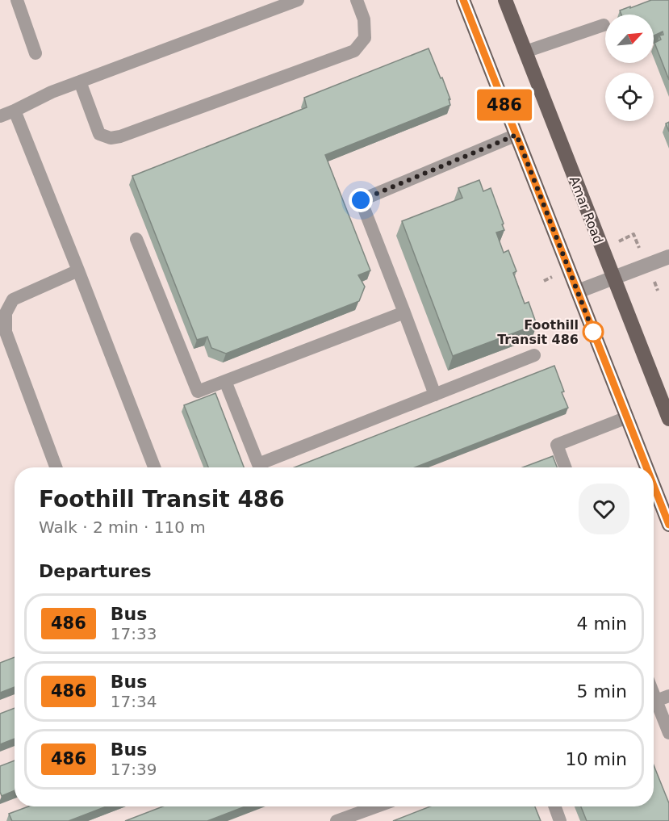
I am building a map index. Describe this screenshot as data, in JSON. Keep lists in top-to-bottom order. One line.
{"streets":{"main road":["Amar Road"]},"places":["Foothill Transit 486"],"lines":["bus line 486"],"north":"top right","page":{"on_map":"486","heading":[["Foothill Transit 486","Walk · 2 min · 110 m"],"Departures"],"list":[{"mark":"486","name":"Bus","note":"17:33","value":"4 min"},{"mark":"486","name":"Bus","note":"17:34","value":"5 min"},{"mark":"486","name":"Bus","note":"17:39","value":"10 min"}]}}
